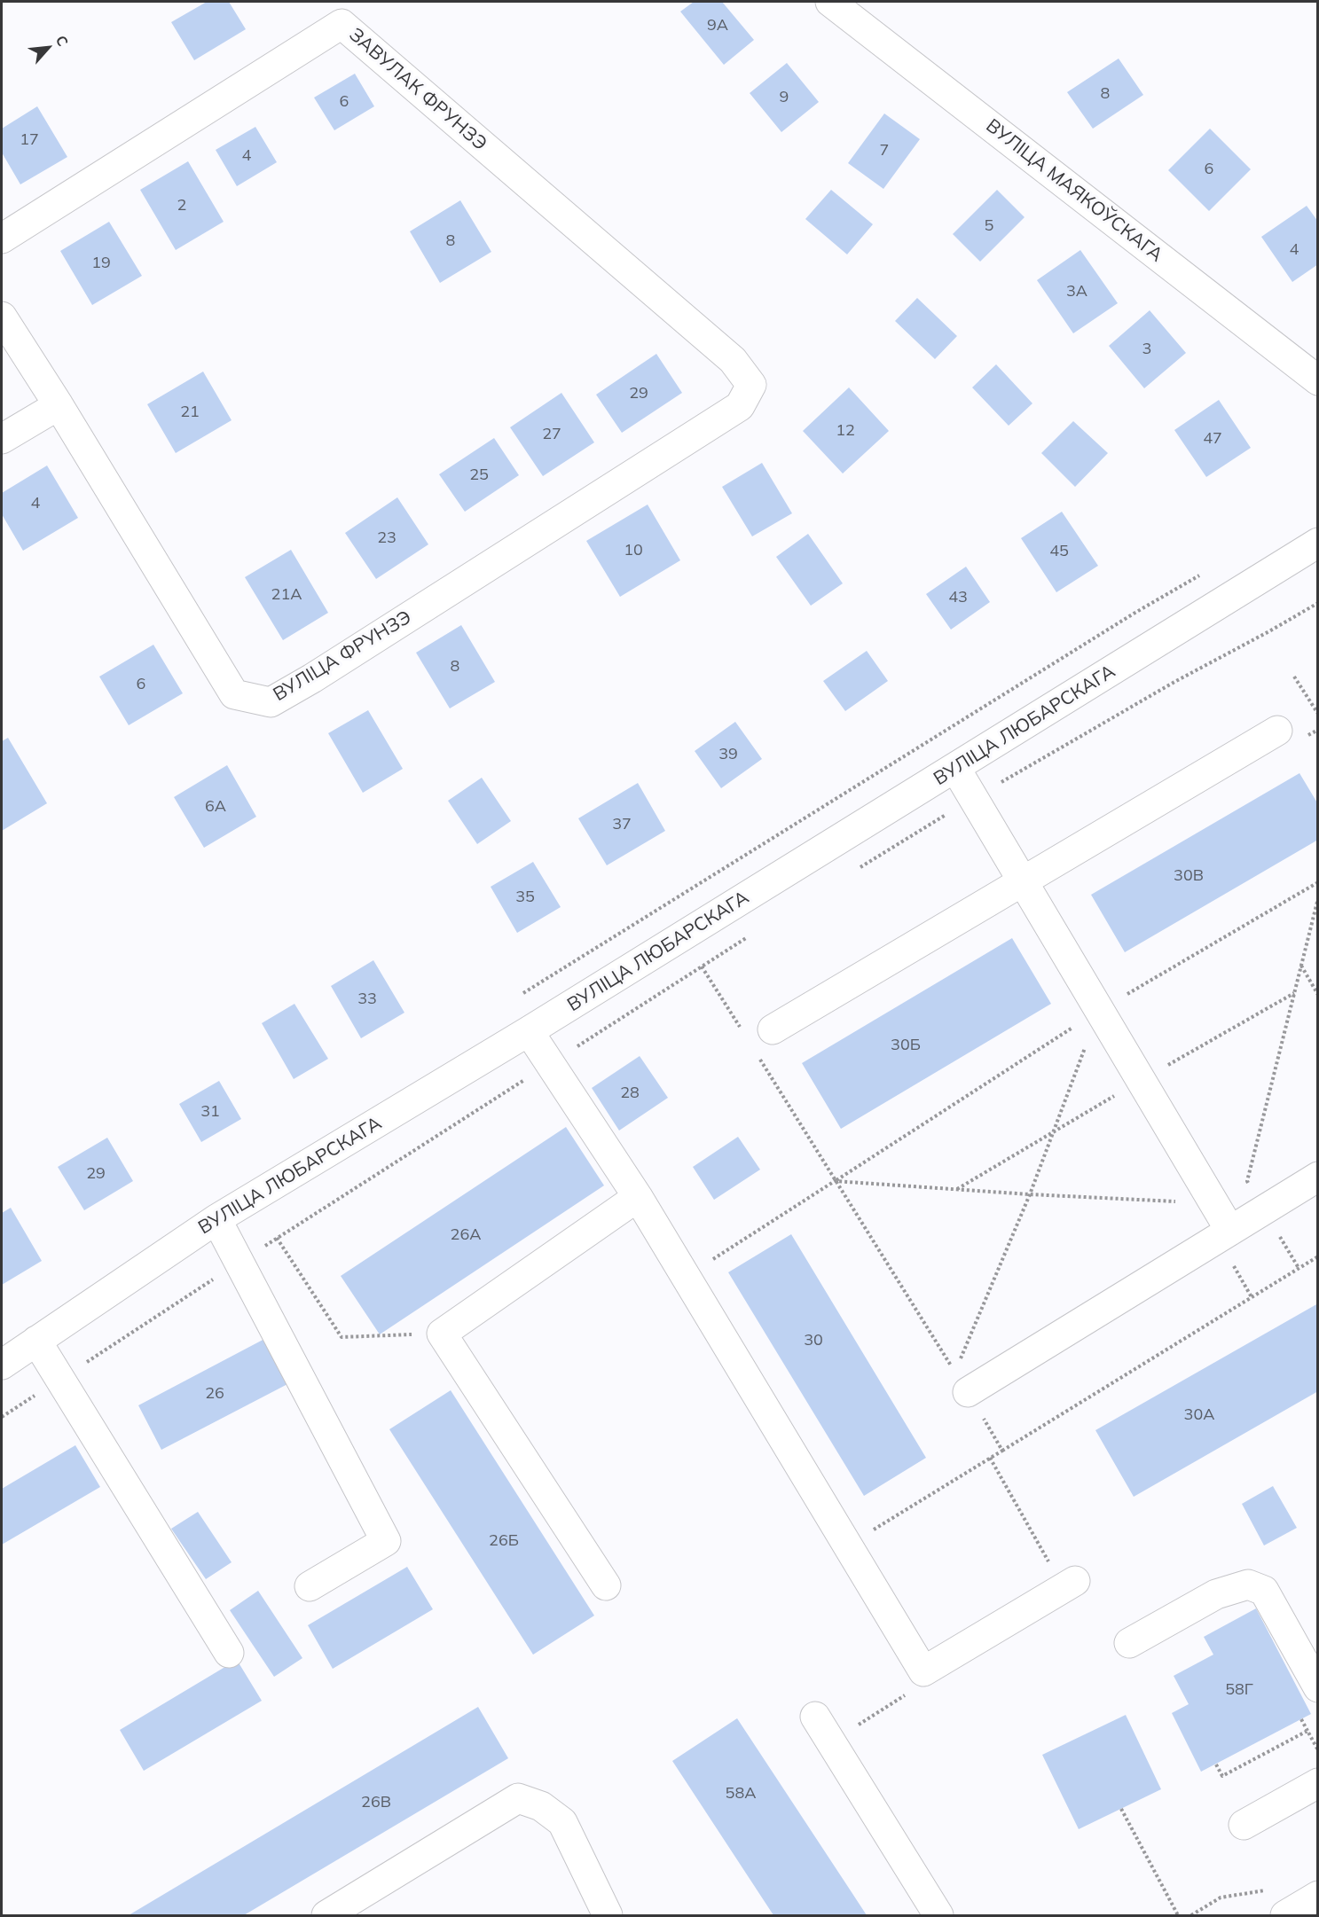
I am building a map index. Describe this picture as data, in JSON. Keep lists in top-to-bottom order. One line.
{"streets":{"street":["ЗАВУЛАК ФРУНЗЭ","ВУЛІЦА МАЯКОЎСКАГА","ВУЛІЦА ФРУНЗЭ","ВУЛІЦА ЛЮБАРСКАГА"]},"crossings":[["ЗАВУЛАК ФРУНЗЭ","ВУЛІЦА ФРУНЗЭ"]],"house_numbers":["9А","8","9","6","17","7","4","6","2","5","8","4","19","3А","3","29","21","12","27","47","25","4","23","10","45","21А","43","8","6","39","6А","37","30В","35","33","30Б","28","31","29","26А","30","26","30А","26Б","58Г","58А","26В"],"north":"top right"}
